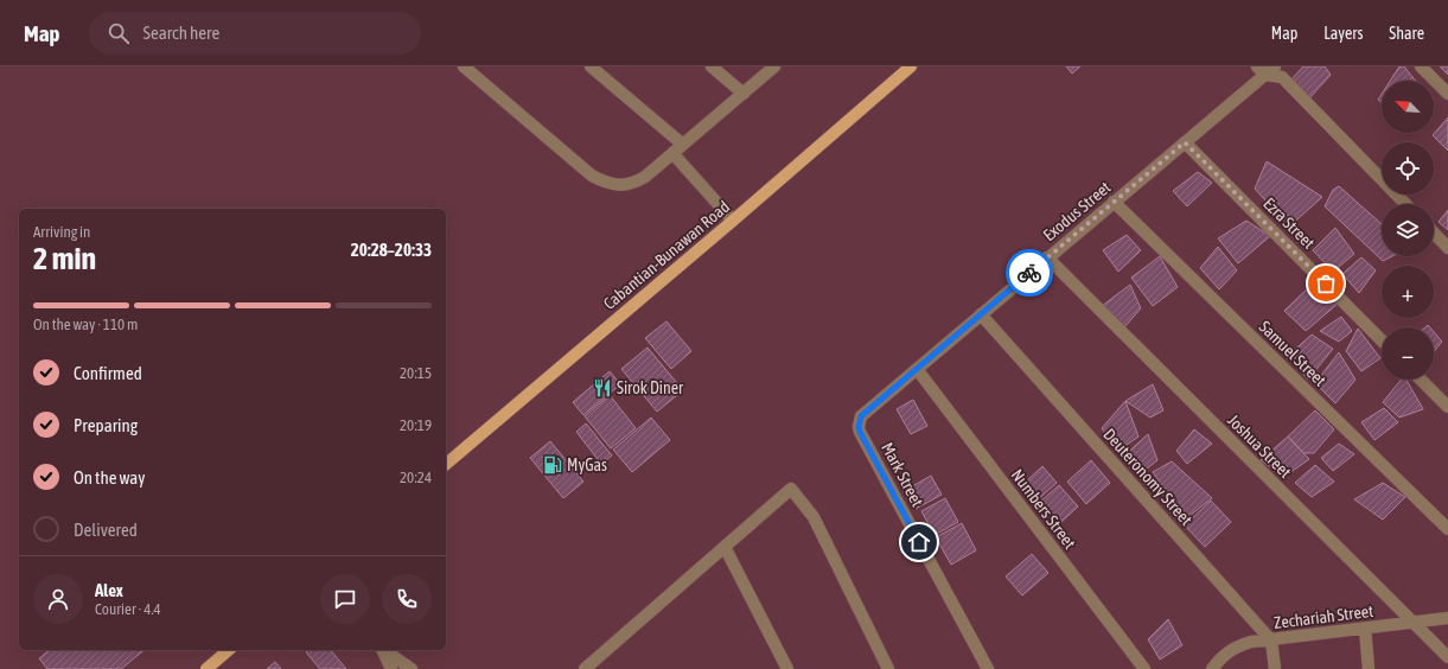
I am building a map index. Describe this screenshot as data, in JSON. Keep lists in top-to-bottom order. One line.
{"streets":{"main road":["Cabantian-Bunawan Road"],"street":["Exodus Street","Ezra Street","Samuel Street","Joshua Street","Mark Street","Deuteronomy Street","Numbers Street","Zechariah Street"]},"crossings":[["Exodus Street","Ezra Street"],["Exodus Street","Samuel Street"],["Exodus Street","Joshua Street"],["Exodus Street","Mark Street"],["Exodus Street","Deuteronomy Street"],["Exodus Street","Numbers Street"],["Joshua Street","Zechariah Street"],["Deuteronomy Street","Zechariah Street"]],"places":{"restaurant":["Sirok Diner"],"fuel station":["MyGas"]},"north":"top left","page":{"header":"Map","search":"Search here","nav":["Map","Layers","Share"],"map_buttons":["+","−"],"heading":["2 min","Arriving in","20:28–20:33"],"panel":["Alex","Courier · 4.4"],"bar":"On the way · 110 m","list":[["Confirmed","20:15"],["Preparing","20:19"],["On the way","20:24"],"Delivered"]}}
